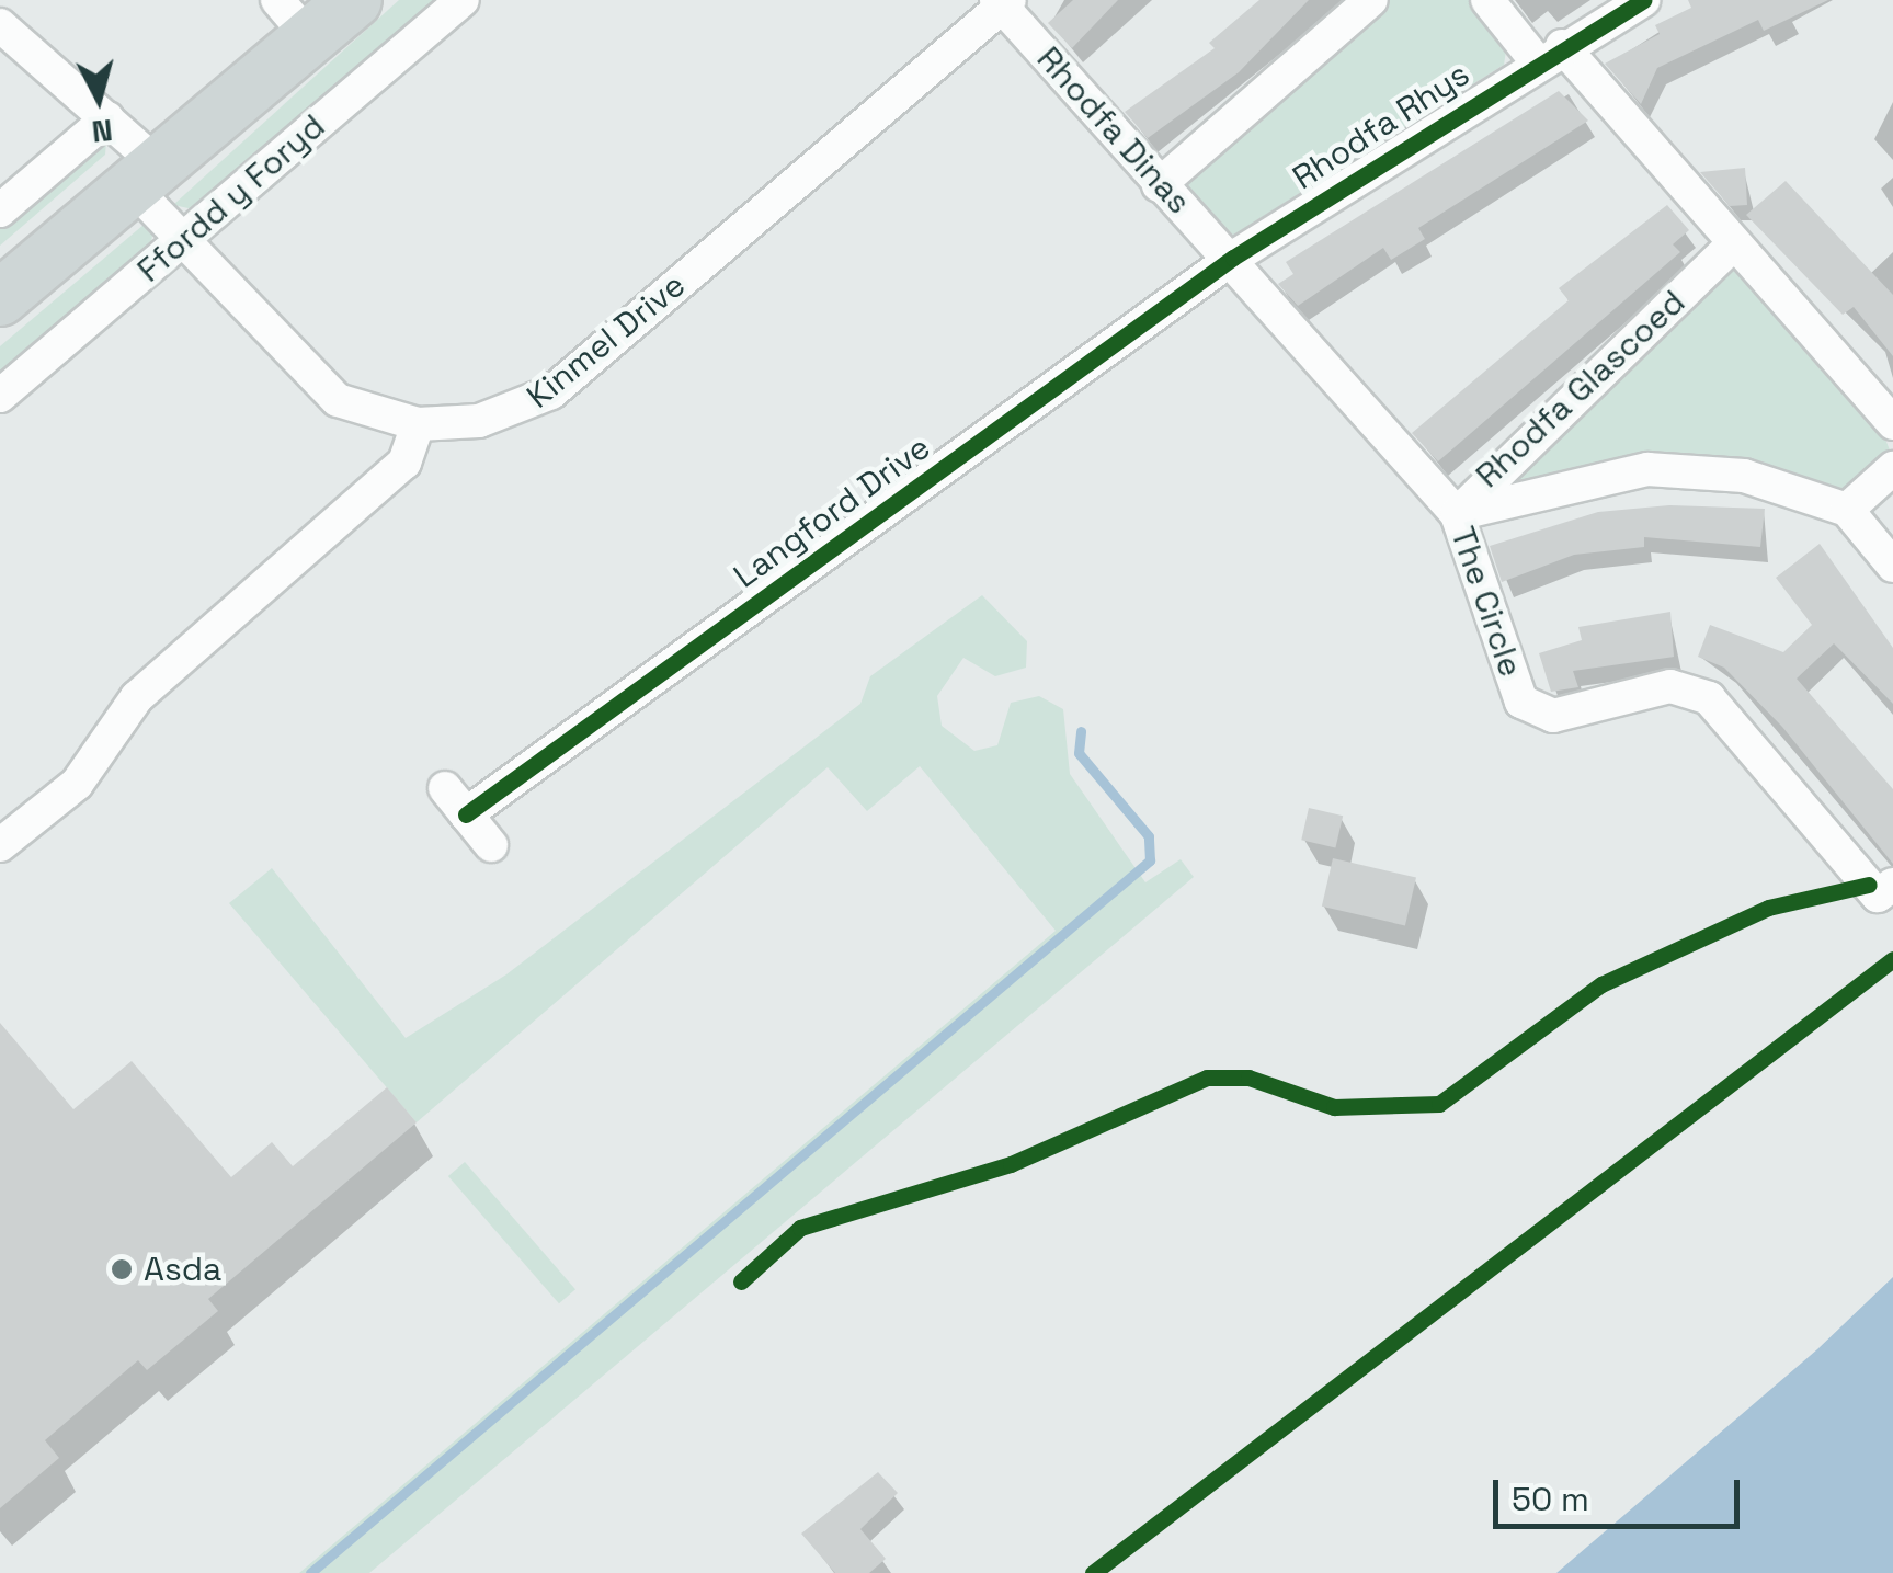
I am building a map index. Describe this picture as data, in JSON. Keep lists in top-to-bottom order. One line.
{"streets":{"street":["Rhodfa Rhys","Rhodfa Dinas","Ffordd y Foryd","Kinmel Drive","Rhodfa Glascoed","Langford Drive","The Circle"]},"crossings":[["Rhodfa Rhys","Rhodfa Dinas"],["Rhodfa Rhys","Langford Drive"],["Rhodfa Rhys","The Circle"],["Rhodfa Dinas","Kinmel Drive"],["Rhodfa Dinas","Langford Drive"],["Rhodfa Dinas","The Circle"],["Ffordd y Foryd","Kinmel Drive"],["Rhodfa Glascoed","The Circle"],["Langford Drive","The Circle"]],"places":["Asda"],"scale_bar":"50 m","north":"bottom"}
